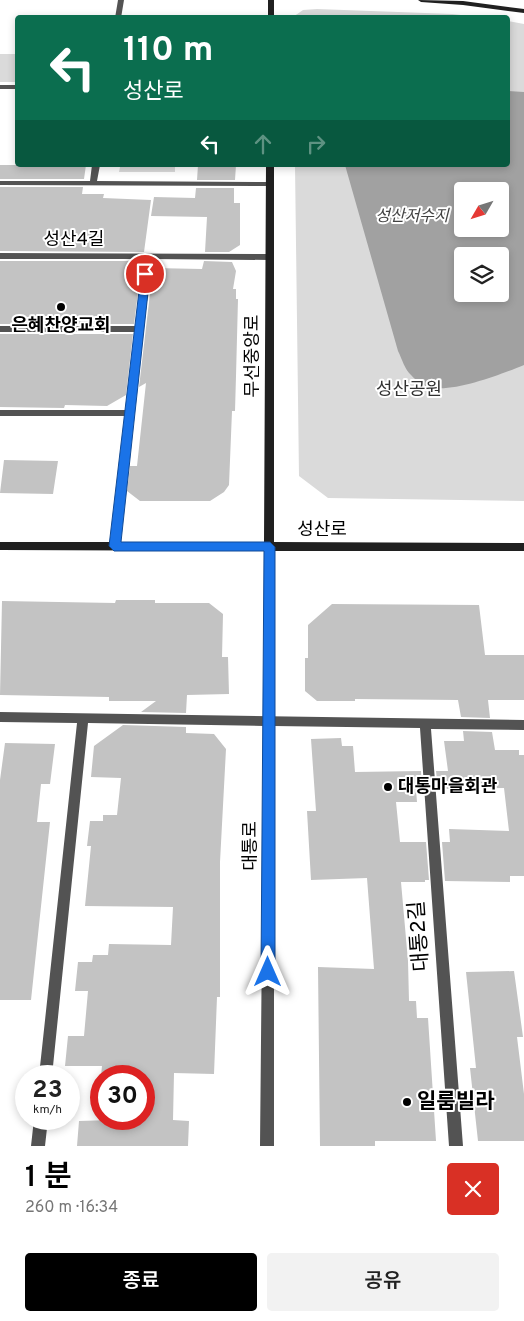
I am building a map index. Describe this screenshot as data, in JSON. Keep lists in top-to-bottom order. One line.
{"streets":{"street":["성산4길","무선중앙로","성산로","대통로","대통2길"]},"crossings":[["성산4길","무선중앙로"],["무선중앙로","성산로"],["무선중앙로","대통로"],["성산로","대통로"]],"water":["성산저수지"],"parks":["성산공원"],"places":["은혜찬양교회","대통마을회관","일룸빌라"],"north":"bottom left","page":{"turn":["110 m","성산로"],"speed":"23 km/h","limit":"30","heading":["1 분","260 m · 16:34"],"buttons":["종료","공유"]}}
